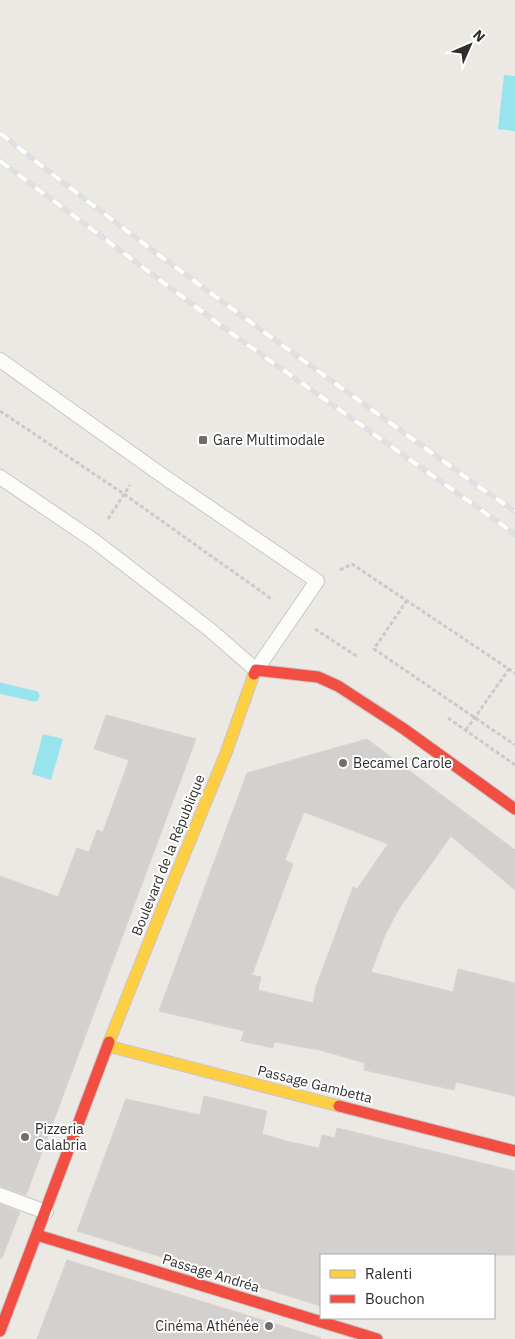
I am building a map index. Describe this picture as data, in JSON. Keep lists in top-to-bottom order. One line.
{"streets":{"main road":["Boulevard de la République","Passage Gambetta","Passage Andréa"]},"crossings":[["Boulevard de la République","Passage Gambetta"],["Boulevard de la République","Passage Andréa"]],"places":{"transit":["Gare Multimodale"],"other":["Becamel Carole","Pizzeria Calabria","Cinéma Athénée"]},"legend":["Ralenti","Bouchon"],"north":"top right"}
